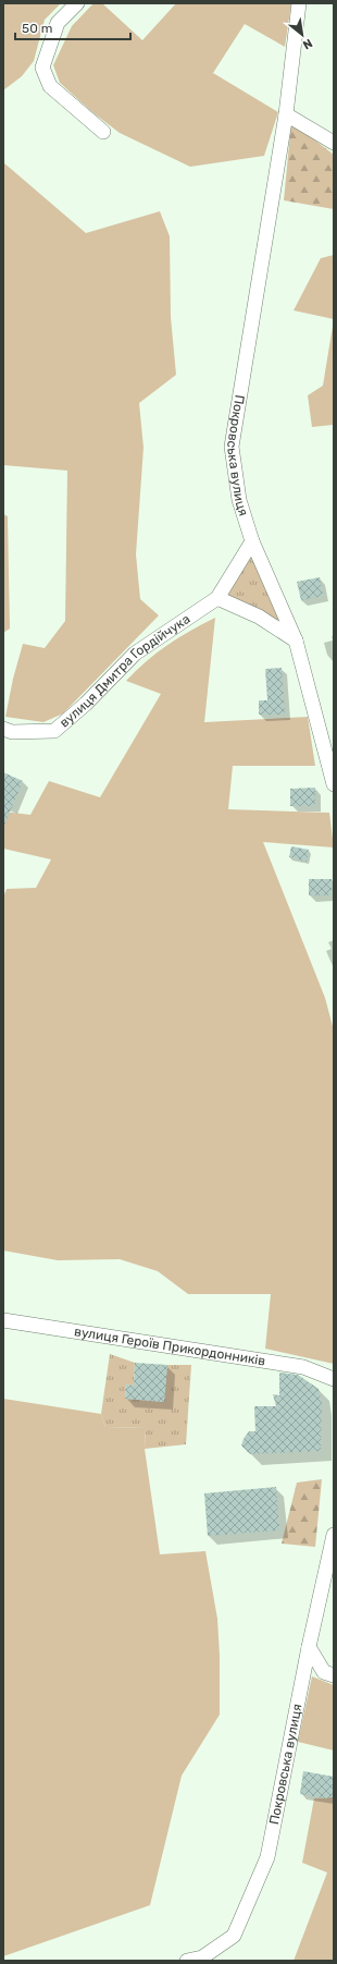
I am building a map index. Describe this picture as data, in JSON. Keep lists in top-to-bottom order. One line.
{"streets":{"street":["Покровська вулиця","вулиця Дмитра Гордійчука","вулиця Героїв Прикордонників"]},"crossings":[["Покровська вулиця","вулиця Дмитра Гордійчука"]],"scale_bar":"50 m","north":"bottom right"}
